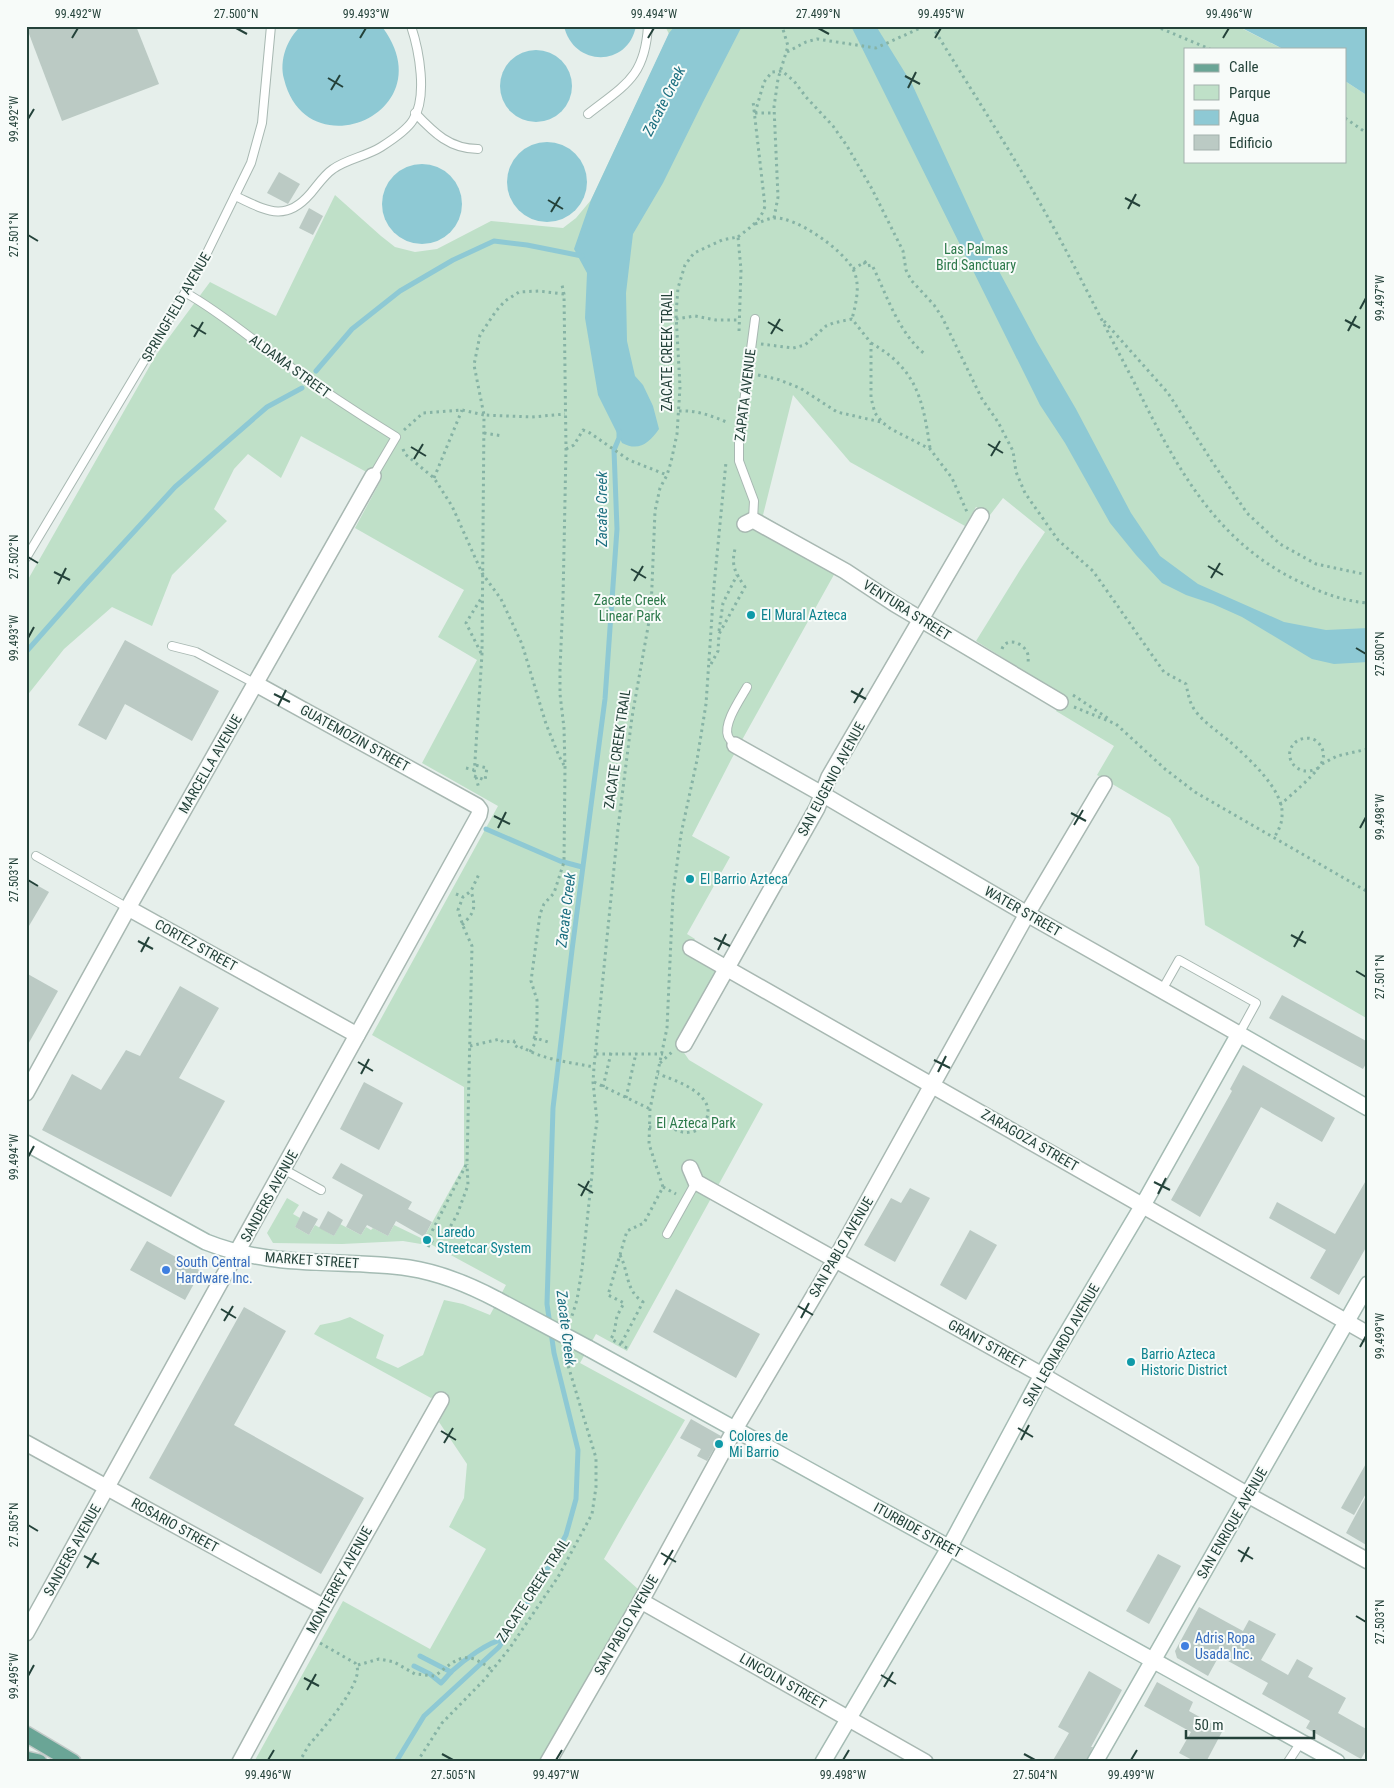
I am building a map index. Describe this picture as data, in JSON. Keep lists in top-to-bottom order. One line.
{"streets":{"street":["VENTURA STREET","GUATEMOZIN STREET","MARCELLA AVENUE","SAN EUGENIO AVENUE","WATER STREET","CORTEZ STREET","ZARAGOZA STREET","SANDERS AVENUE","SAN PABLO AVENUE","MARKET STREET","GRANT STREET","SAN LEONARDO AVENUE","SAN ENRIQUE AVENUE","ROSARIO STREET","ITURBIDE STREET","MONTERREY AVENUE","LINCOLN STREET"],"lane":["SPRINGFIELD AVENUE","ALDAMA STREET","ZAPATA AVENUE"],"path":["ZACATE CREEK TRAIL"]},"crossings":[["SPRINGFIELD AVENUE","ALDAMA STREET"],["ZACATE CREEK TRAIL","ZAPATA AVENUE"],["ALDAMA STREET","MARCELLA AVENUE"],["ZAPATA AVENUE","VENTURA STREET"],["VENTURA STREET","SAN EUGENIO AVENUE"],["GUATEMOZIN STREET","MARCELLA AVENUE"],["GUATEMOZIN STREET","SANDERS AVENUE"],["MARCELLA AVENUE","CORTEZ STREET"],["SAN EUGENIO AVENUE","WATER STREET"],["SAN EUGENIO AVENUE","ZARAGOZA STREET"],["WATER STREET","SAN PABLO AVENUE"],["WATER STREET","SAN LEONARDO AVENUE"],["CORTEZ STREET","SANDERS AVENUE"],["ZARAGOZA STREET","SAN PABLO AVENUE"],["ZARAGOZA STREET","SAN LEONARDO AVENUE"],["ZARAGOZA STREET","SAN ENRIQUE AVENUE"],["SANDERS AVENUE","MARKET STREET"],["SANDERS AVENUE","ROSARIO STREET"],["SAN PABLO AVENUE","GRANT STREET"],["SAN PABLO AVENUE","ITURBIDE STREET"],["SAN PABLO AVENUE","LINCOLN STREET"],["MARKET STREET","ITURBIDE STREET"],["GRANT STREET","SAN LEONARDO AVENUE"],["GRANT STREET","SAN ENRIQUE AVENUE"],["SAN LEONARDO AVENUE","ITURBIDE STREET"],["SAN LEONARDO AVENUE","LINCOLN STREET"],["SAN ENRIQUE AVENUE","ITURBIDE STREET"],["ROSARIO STREET","MONTERREY AVENUE"]],"water":["Zacate Creek"],"parks":["Las Palmas Bird Sanctuary","Zacate Creek Linear Park","El Azteca Park"],"places":["El Mural Azteca","El Barrio Azteca","Laredo Streetcar System","South Central Hardware Inc.","Barrio Azteca Historic District","Colores de Mi Barrio","Adris Ropa Usada Inc."],"legend":["Calle","Parque","Agua","Edificio"],"scale_bar":"50 m","coordinates":["99.492°W","27.500°N","99.493°W","99.494°W","27.499°N","99.495°W","99.496°W","27.501°N","99.497°W","27.502°N","99.498°W","27.503°N","99.499°W","27.505°N","27.504°N"]}
